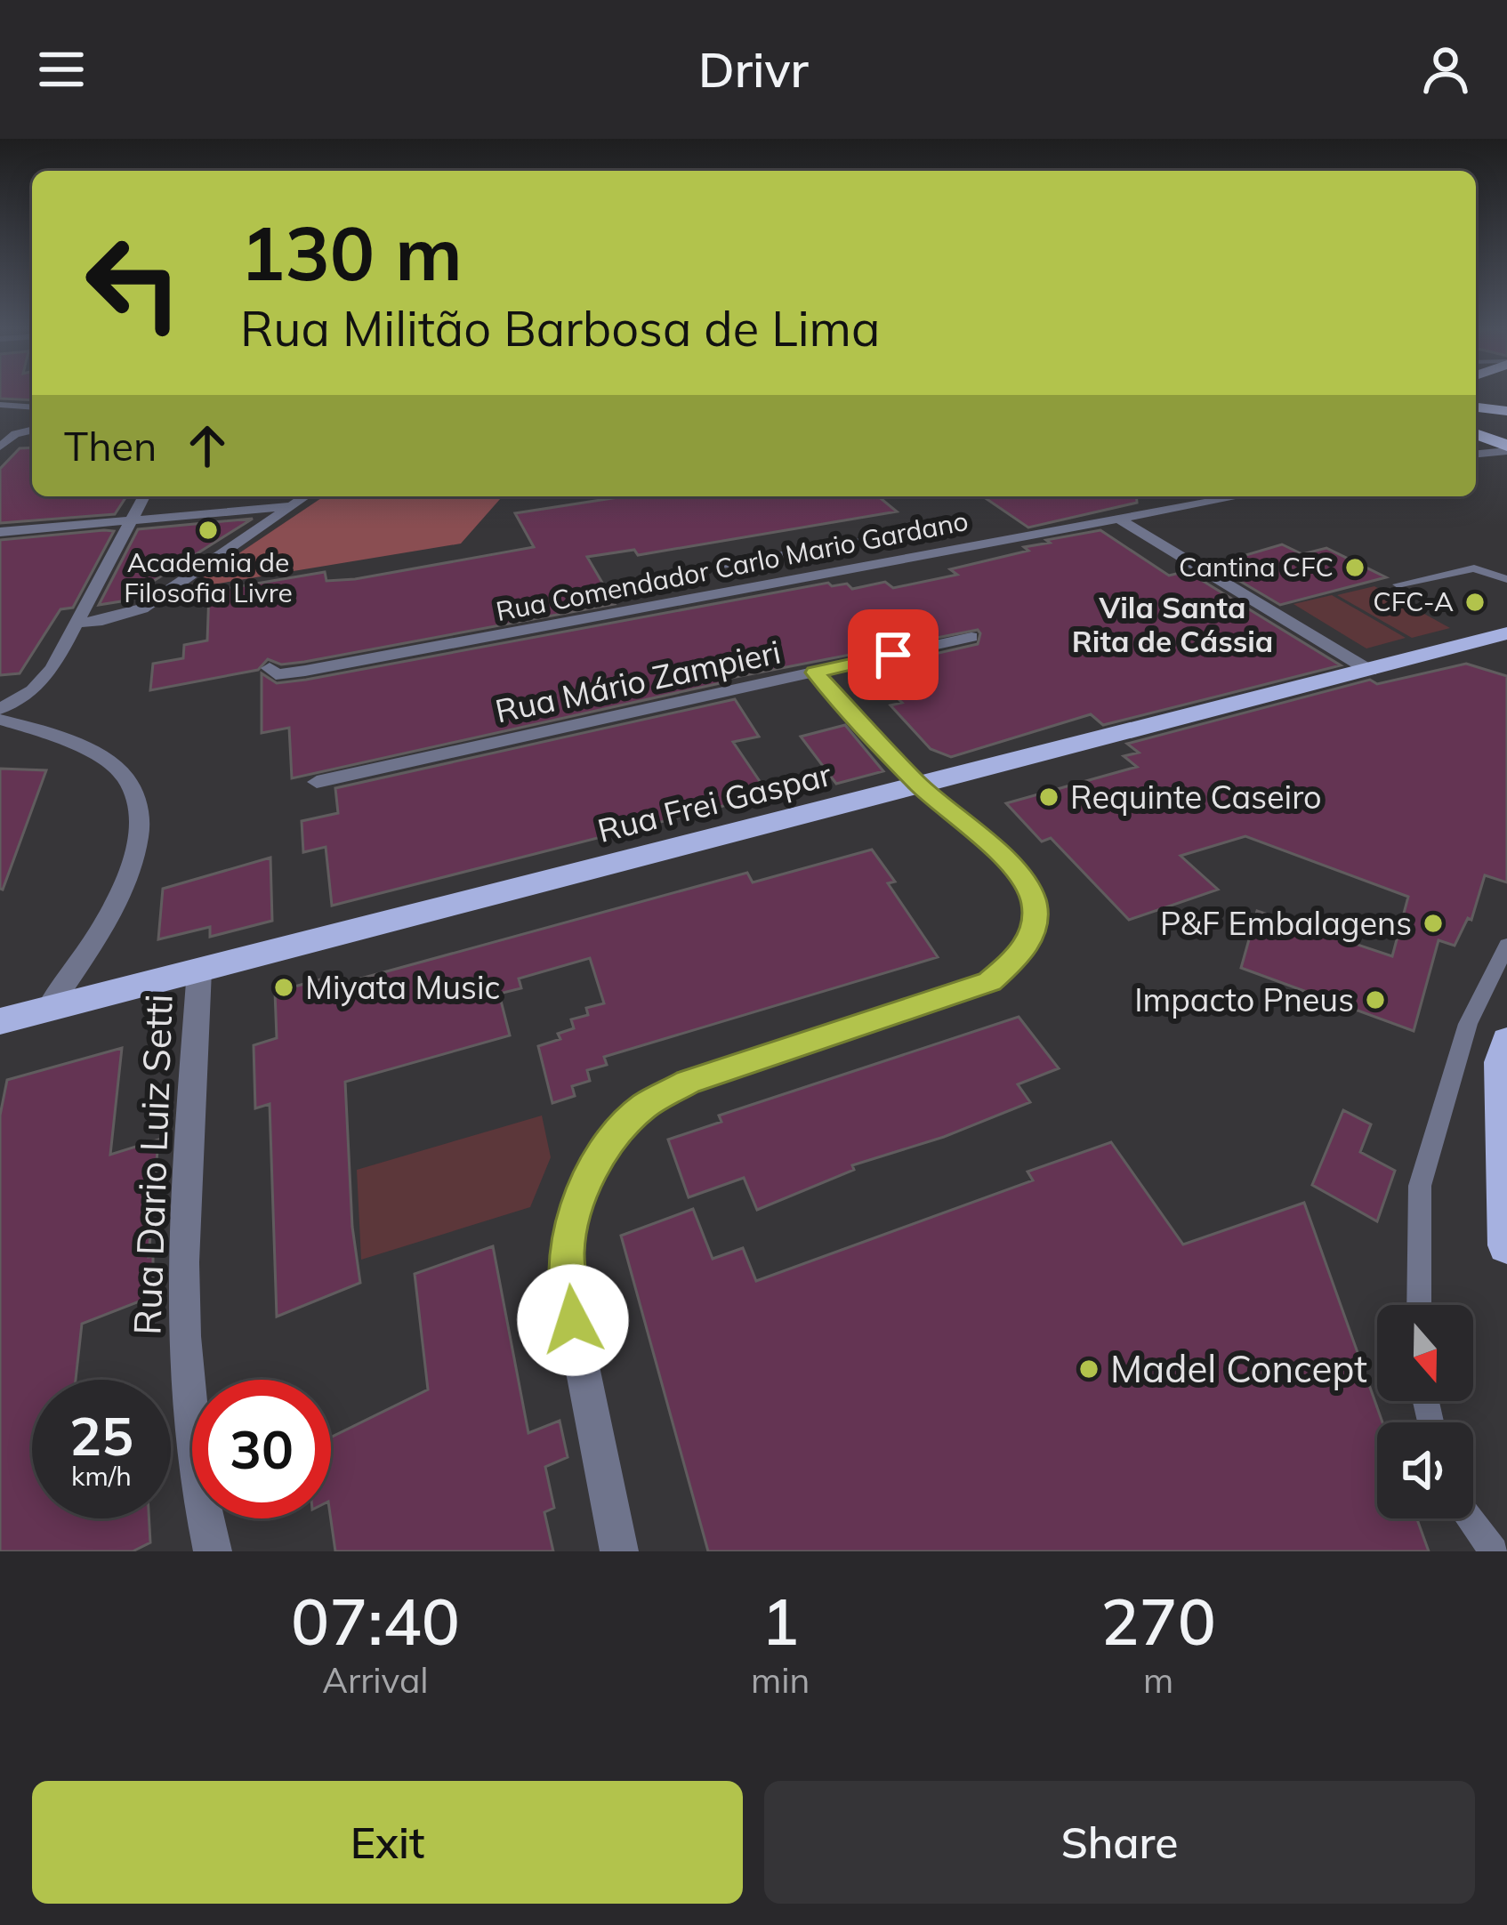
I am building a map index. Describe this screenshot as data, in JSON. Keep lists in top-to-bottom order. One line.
{"streets":{"main road":["Rua Frei Gaspar"],"street":["Rua Comendador Carlo Mario Gardano","Rua Mário Zampieri","Rua Dario Luiz Setti"]},"crossings":[["Rua Frei Gaspar","Rua Dario Luiz Setti"]],"districts":["Vila Santa Rita de Cássia"],"places":["Academia de Filosofia Livre","Cantina CFC","CFC-A","Requinte Caseiro","P&F Embalagens","Miyata Music","Impacto Pneus","Madel Concept"],"north":"bottom","page":{"header":"Drivr","turn":["130 m","Rua Militão Barbosa de Lima"],"then":"Then","speed":"25 km/h","limit":"30","eta":["07:40","Arrival","1","min","270","m"],"buttons":["Exit","Share"]}}
